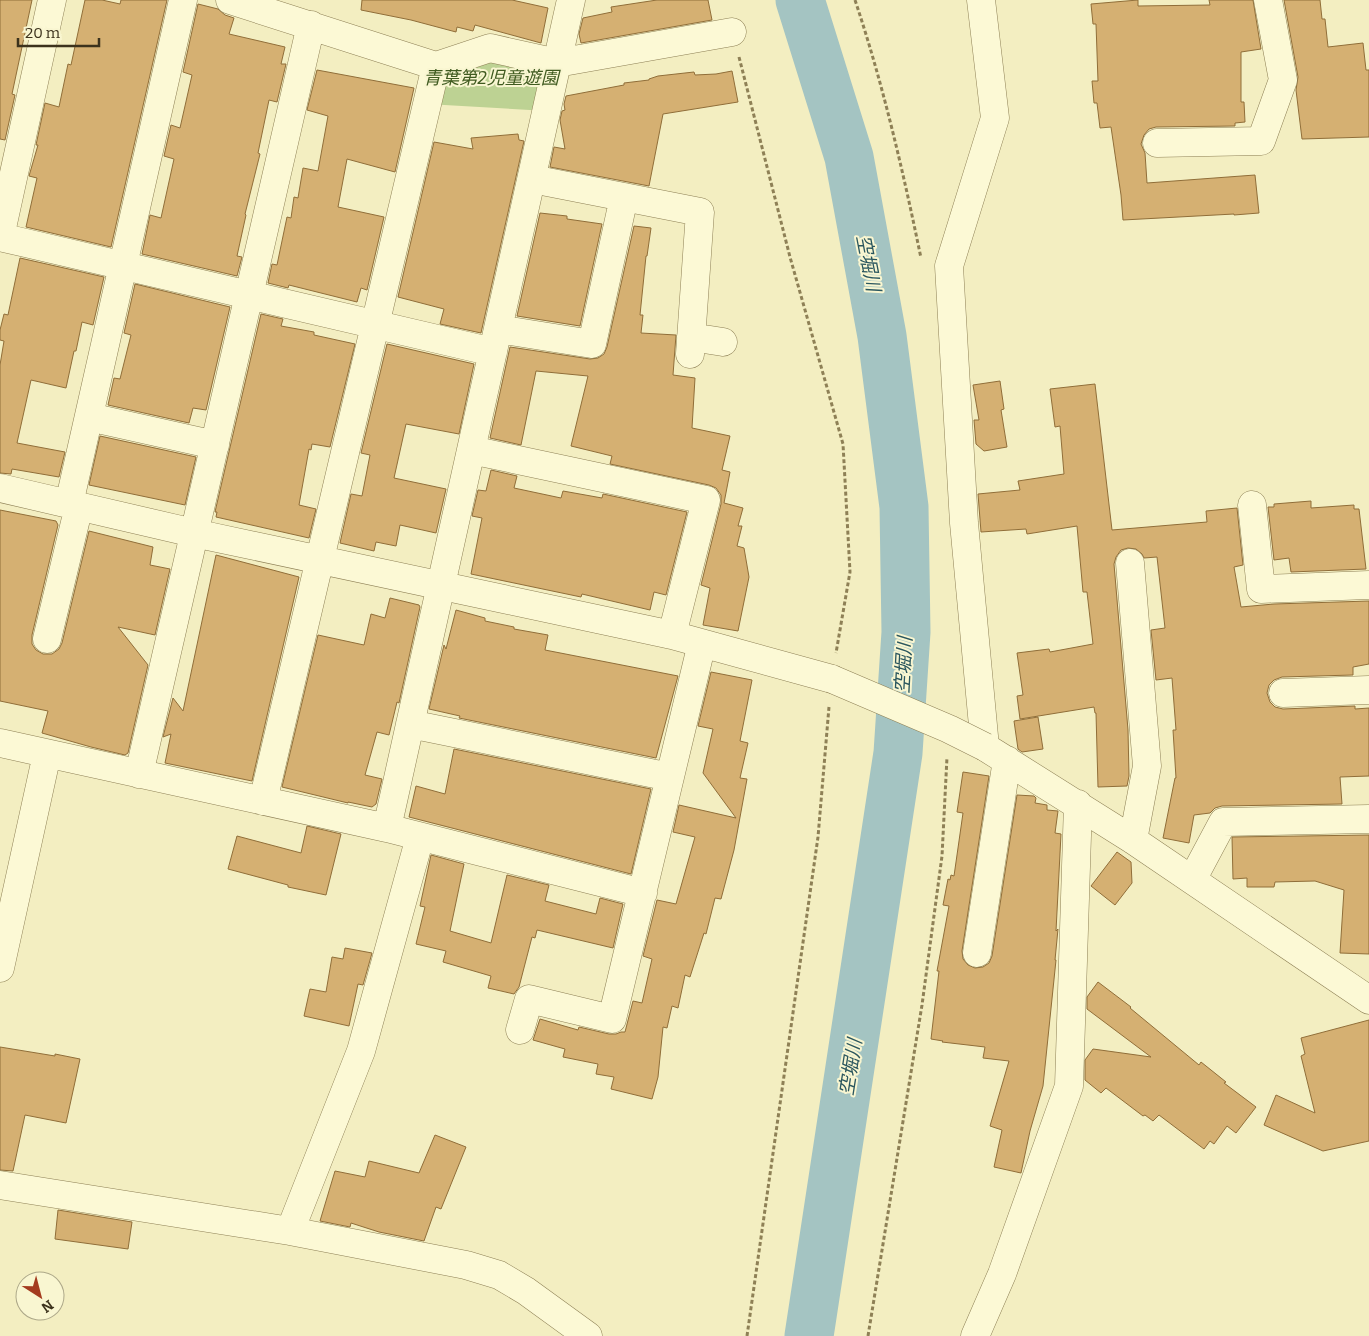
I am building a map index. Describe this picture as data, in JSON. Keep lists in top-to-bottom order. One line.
{"water":["空堀川"],"parks":["青葉第2児童遊園"],"scale_bar":"20 m","north":"bottom right"}
